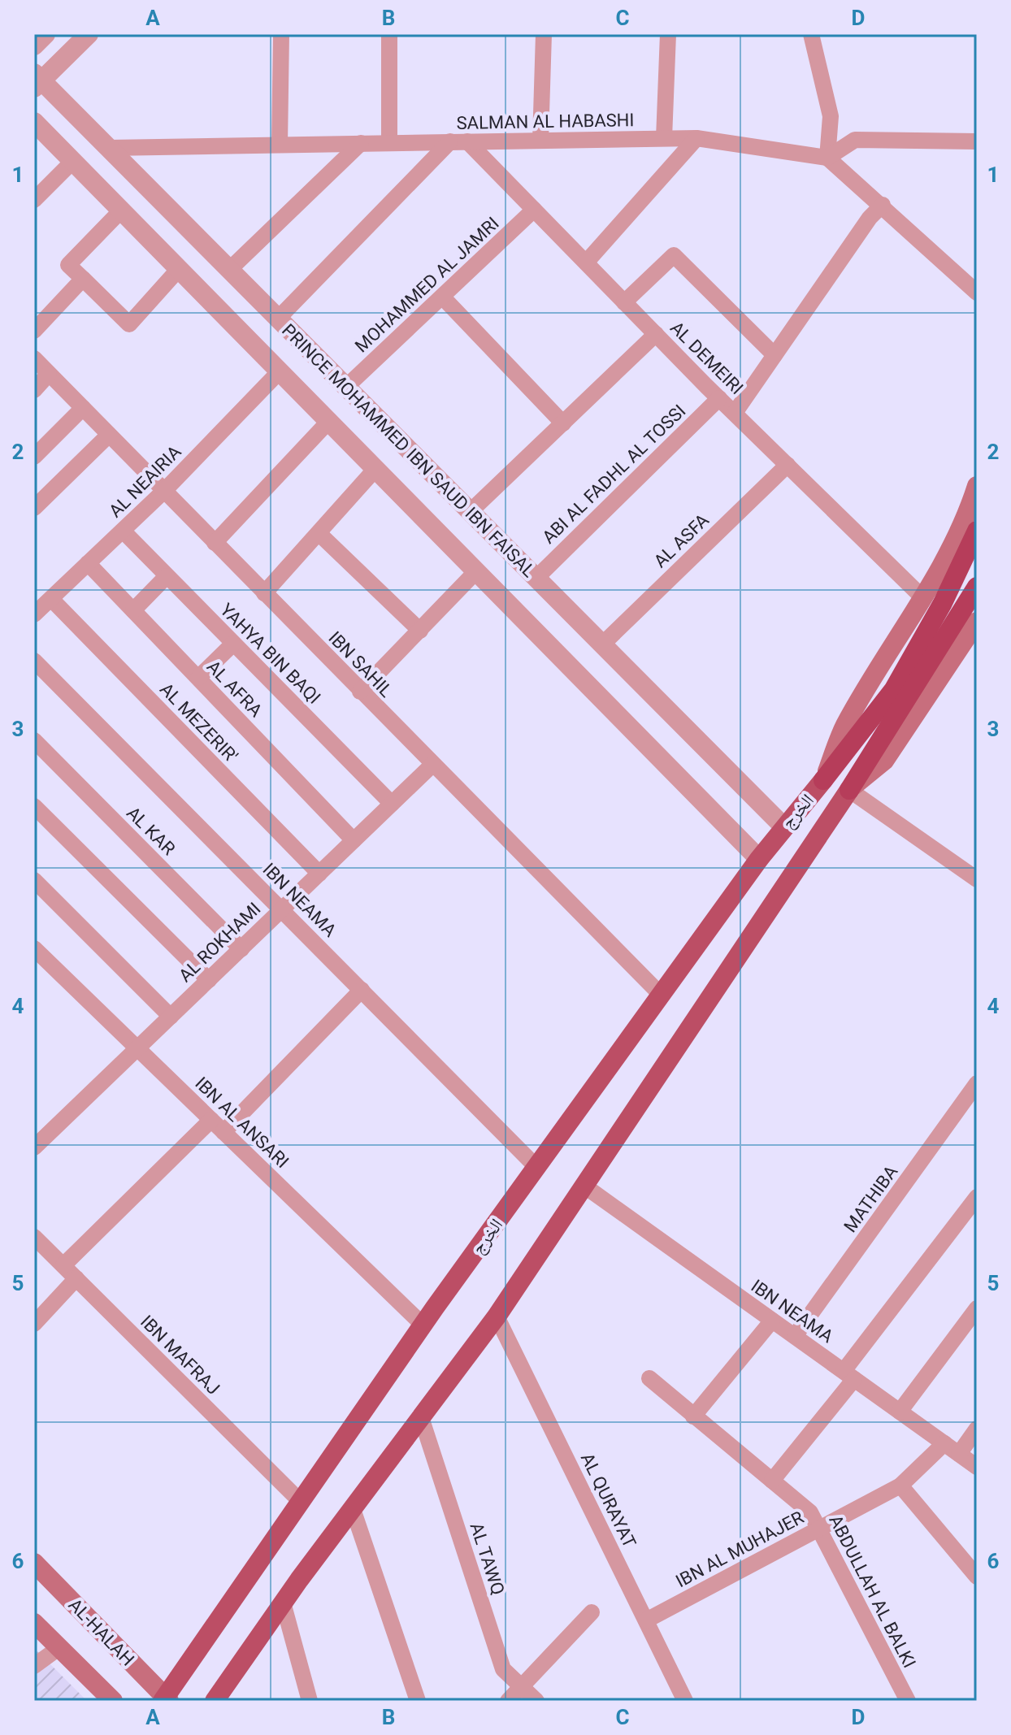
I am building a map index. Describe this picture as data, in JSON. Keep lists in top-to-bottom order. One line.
{"streets":{"main road":["الخرج","AL-HALAH"],"street":["SALMAN AL HABASHI","MOHAMMED AL JAMRI","AL DEMEIRI","PRINCE MOHAMMED IBN SAUD IBN FAISAL","ABI AL FADHL AL TOSSI","AL NEAIRIA","AL ASFA","YAHYA BIN BAQI","IBN SAHIL","AL AFRA","AL MEZERIR'","AL KAR","IBN NEAMA","AL ROKHAMI","IBN AL ANSARI","MATHIBA","IBN MAFRAJ","AL QURAYAT","IBN AL MUHAJER","AL TAWQ","ABDULLAH AL BALKI"]},"crossings":[["SALMAN AL HABASHI","AL DEMEIRI"],["SALMAN AL HABASHI","PRINCE MOHAMMED IBN SAUD IBN FAISAL"],["MOHAMMED AL JAMRI","AL DEMEIRI"],["MOHAMMED AL JAMRI","PRINCE MOHAMMED IBN SAUD IBN FAISAL"],["AL DEMEIRI","ABI AL FADHL AL TOSSI"],["AL DEMEIRI","AL ASFA"],["PRINCE MOHAMMED IBN SAUD IBN FAISAL","ABI AL FADHL AL TOSSI"],["PRINCE MOHAMMED IBN SAUD IBN FAISAL","AL NEAIRIA"],["PRINCE MOHAMMED IBN SAUD IBN FAISAL","AL ASFA"],["PRINCE MOHAMMED IBN SAUD IBN FAISAL","الخرج"],["AL NEAIRIA","YAHYA BIN BAQI"],["AL NEAIRIA","IBN SAHIL"],["AL NEAIRIA","AL AFRA"],["AL NEAIRIA","AL MEZERIR'"],["YAHYA BIN BAQI","AL ROKHAMI"],["IBN SAHIL","الخرج"],["IBN SAHIL","AL ROKHAMI"],["AL AFRA","AL ROKHAMI"],["AL MEZERIR'","AL ROKHAMI"],["الخرج","IBN NEAMA"],["الخرج","IBN AL ANSARI"],["الخرج","IBN MAFRAJ"],["الخرج","AL-HALAH"],["AL KAR","AL ROKHAMI"],["IBN NEAMA","AL ROKHAMI"],["IBN NEAMA","MATHIBA"],["IBN NEAMA","IBN AL MUHAJER"],["AL ROKHAMI","IBN AL ANSARI"],["AL QURAYAT","IBN AL MUHAJER"],["IBN AL MUHAJER","ABDULLAH AL BALKI"]],"grid":{"columns":["A","B","C","D"],"rows":["1","2","3","4","5","6"]}}
